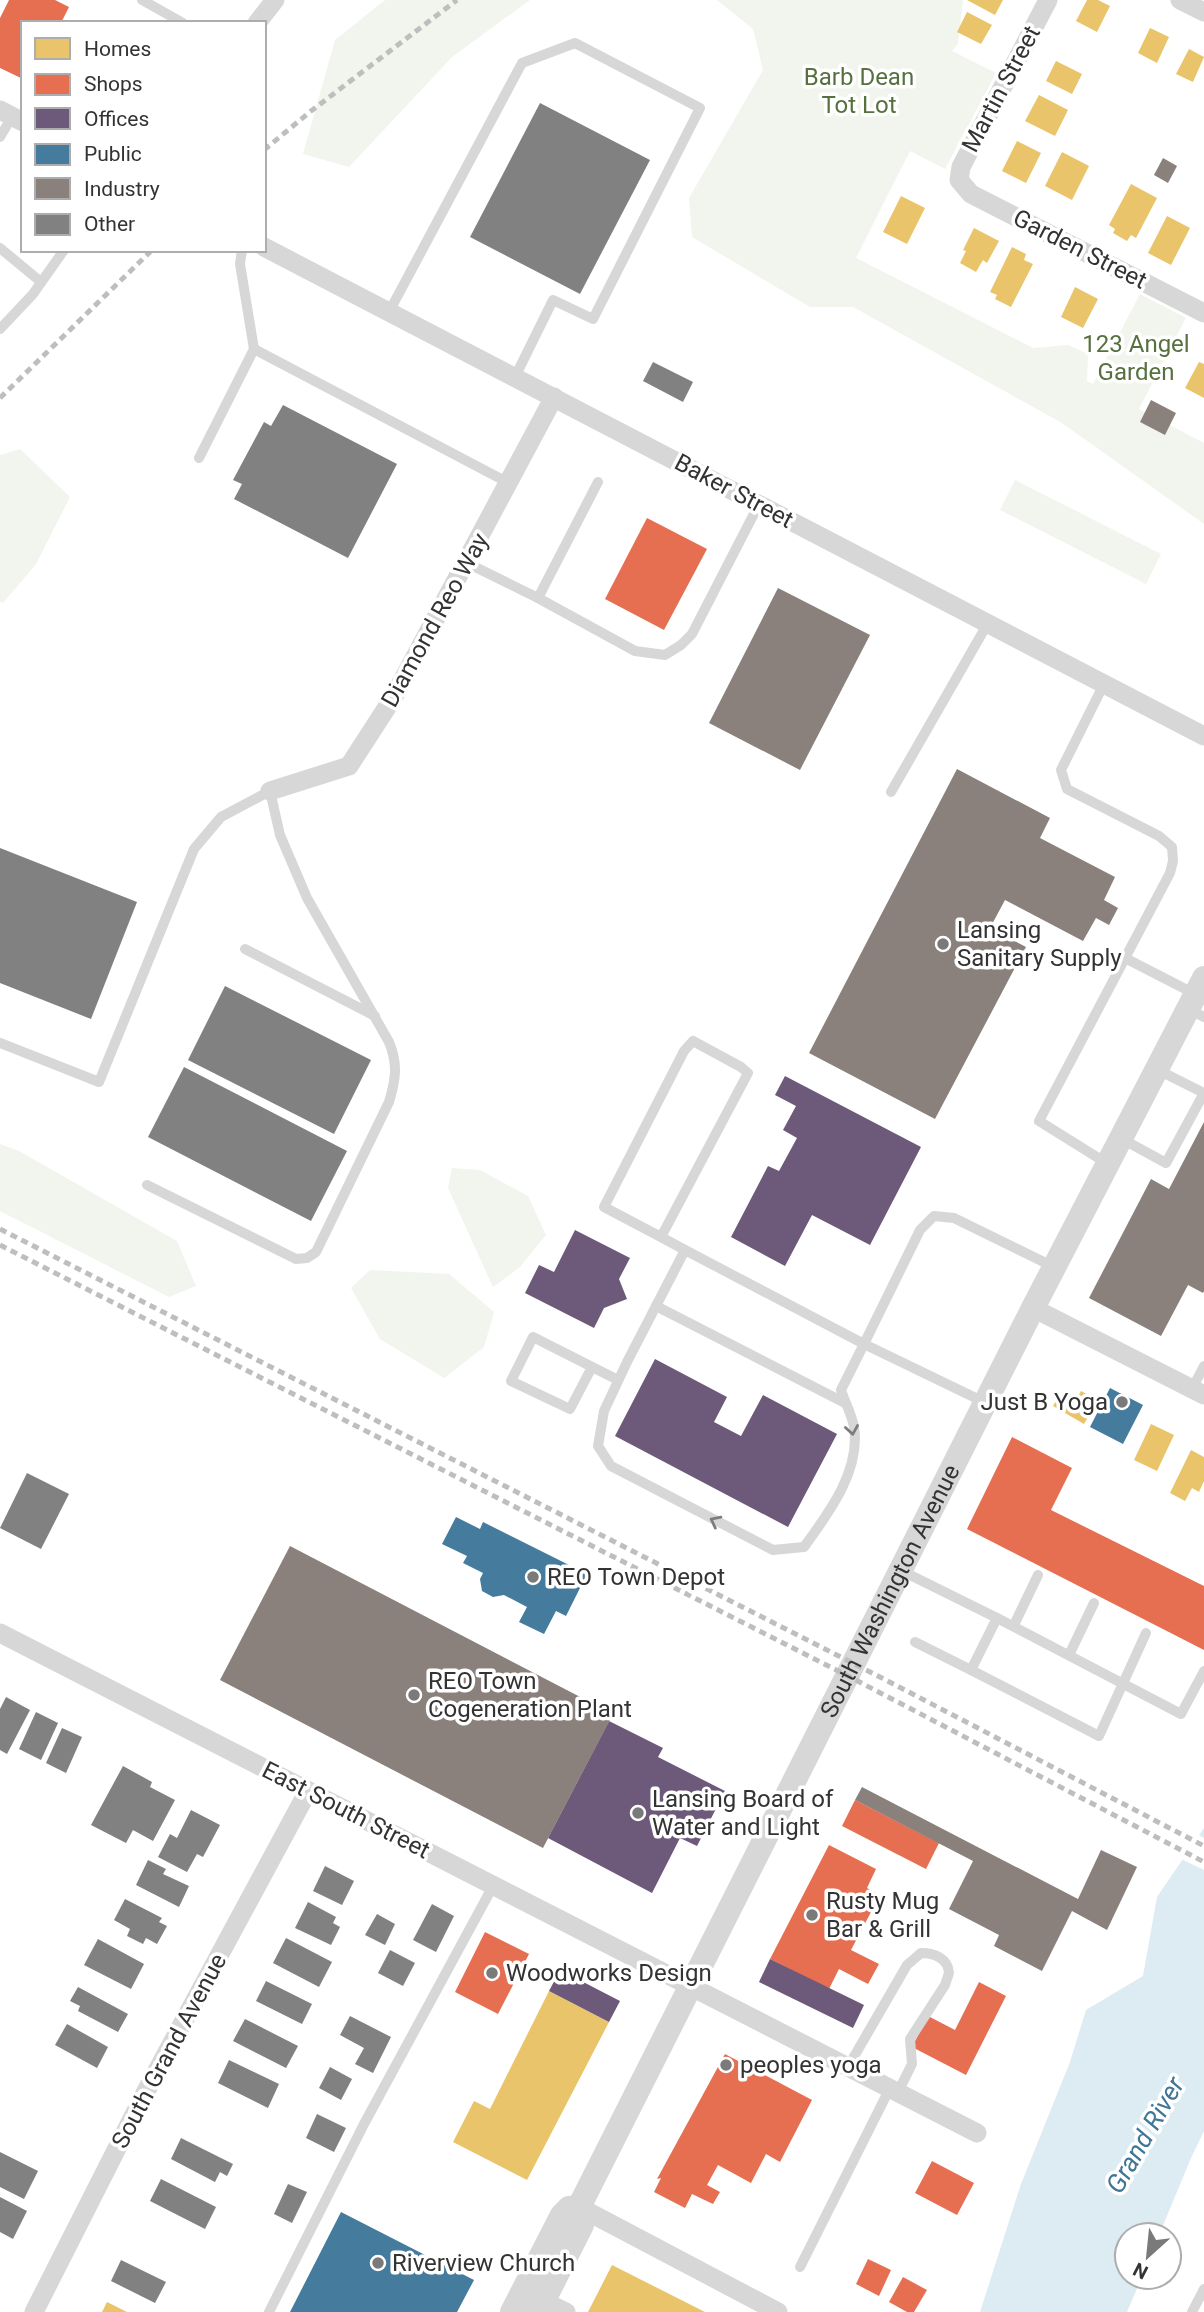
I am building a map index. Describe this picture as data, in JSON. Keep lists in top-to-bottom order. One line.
{"streets":{"street":["Martin Street","Garden Street","Baker Street","Diamond Reo Way","South Washington Avenue","East South Street","South Grand Avenue"]},"crossings":[["Martin Street","Garden Street"],["Baker Street","Diamond Reo Way"],["South Washington Avenue","East South Street"],["East South Street","South Grand Avenue"]],"water":["Grand River"],"parks":["Barb Dean Tot Lot","123 Angel Garden"],"places":["Lansing Sanitary Supply","Just B Yoga","REO Town Depot","REO Town Cogeneration Plant","Lansing Board of Water and Light","Rusty Mug Bar & Grill","Woodworks Design","peoples yoga","Riverview Church"],"legend":["Homes","Shops","Offices","Public","Industry","Other"],"north":"bottom left"}
